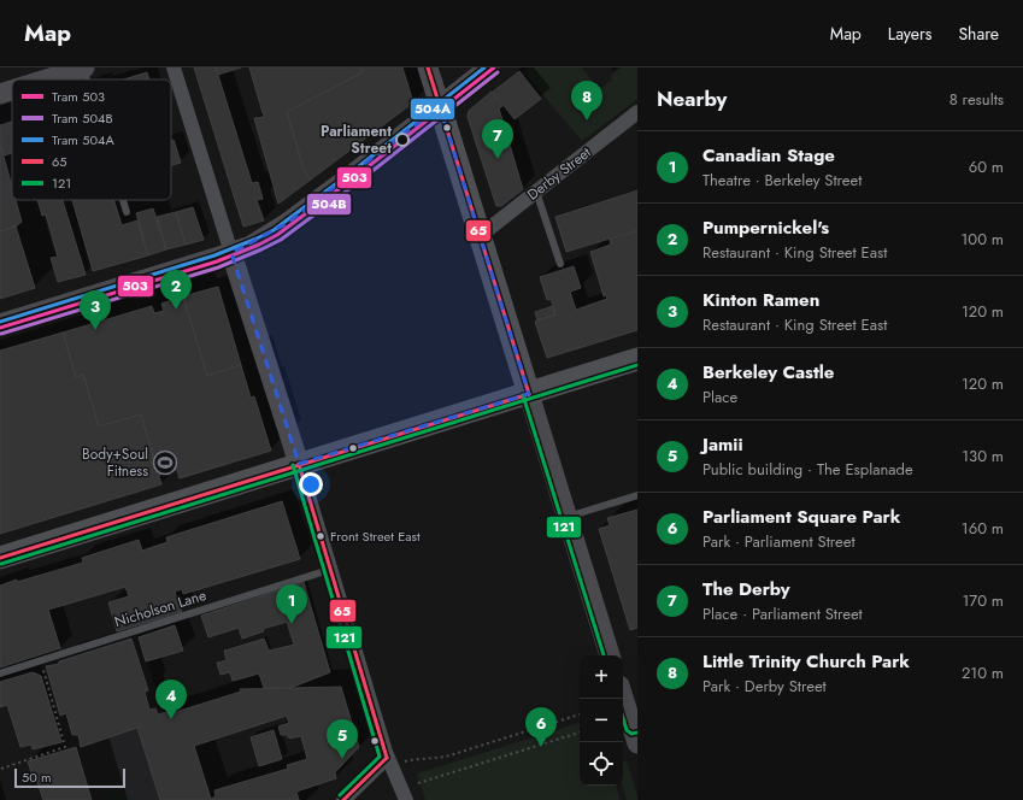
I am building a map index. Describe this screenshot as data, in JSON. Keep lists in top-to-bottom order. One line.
{"streets":{"street":["Derby Street"],"lane":["Nicholson Lane"]},"places":{"other":["Parliament Street","Front Street East"],"sports":["Body+Soul Fitness"]},"lines":["tram line 503","tram line 504A","transit line 65","tram line 504B","transit line 121"],"legend":["Tram 503","Tram 504B","Tram 504A","65","121"],"scale_bar":"50 m","page":{"header":"Map","nav":["Map","Layers","Share"],"heading":["Nearby","8 results"],"pins":["8","7","2","3","1","4","6","5"],"list":[{"mark":"1","name":"Canadian Stage","note":"Theatre · Berkeley Street","value":"60 m"},{"mark":"2","name":"Pumpernickel's","note":"Restaurant · King Street East","value":"100 m"},{"mark":"3","name":"Kinton Ramen","note":"Restaurant · King Street East","value":"120 m"},{"mark":"4","name":"Berkeley Castle","note":"Place","value":"120 m"},{"mark":"5","name":"Jamii","note":"Public building · The Esplanade","value":"130 m"},{"mark":"6","name":"Parliament Square Park","note":"Park · Parliament Street","value":"160 m"},{"mark":"7","name":"The Derby","note":"Place · Parliament Street","value":"170 m"},{"mark":"8","name":"Little Trinity Church Park","note":"Park · Derby Street","value":"210 m"}],"map_buttons":["+","−"],"scale":"50 m"}}
